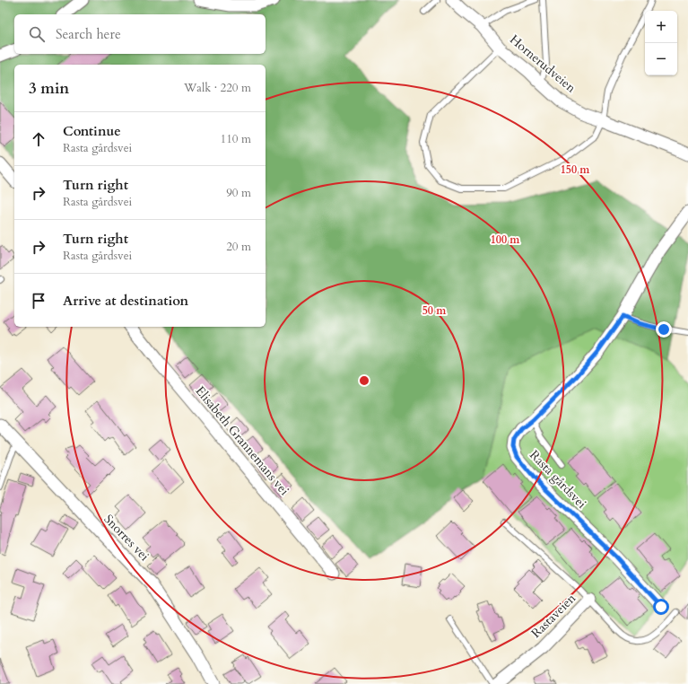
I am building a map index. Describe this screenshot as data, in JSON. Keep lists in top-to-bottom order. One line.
{"streets":{"street":["Hornerudveien","Elisabeth Grannemans vei","Rasta gårdsvei","Snorres vei","Rastaveien"]},"page":{"map_buttons":["+","−"],"search":"Search here","heading":["3 min","Walk · 220 m"],"list":[["Continue","Rasta gårdsvei","110 m"],["Turn right","Rasta gårdsvei","90 m"],["Turn right","Rasta gårdsvei","20 m"],"Arrive at destination"]},"rings":["150 m","100 m","50 m"]}
